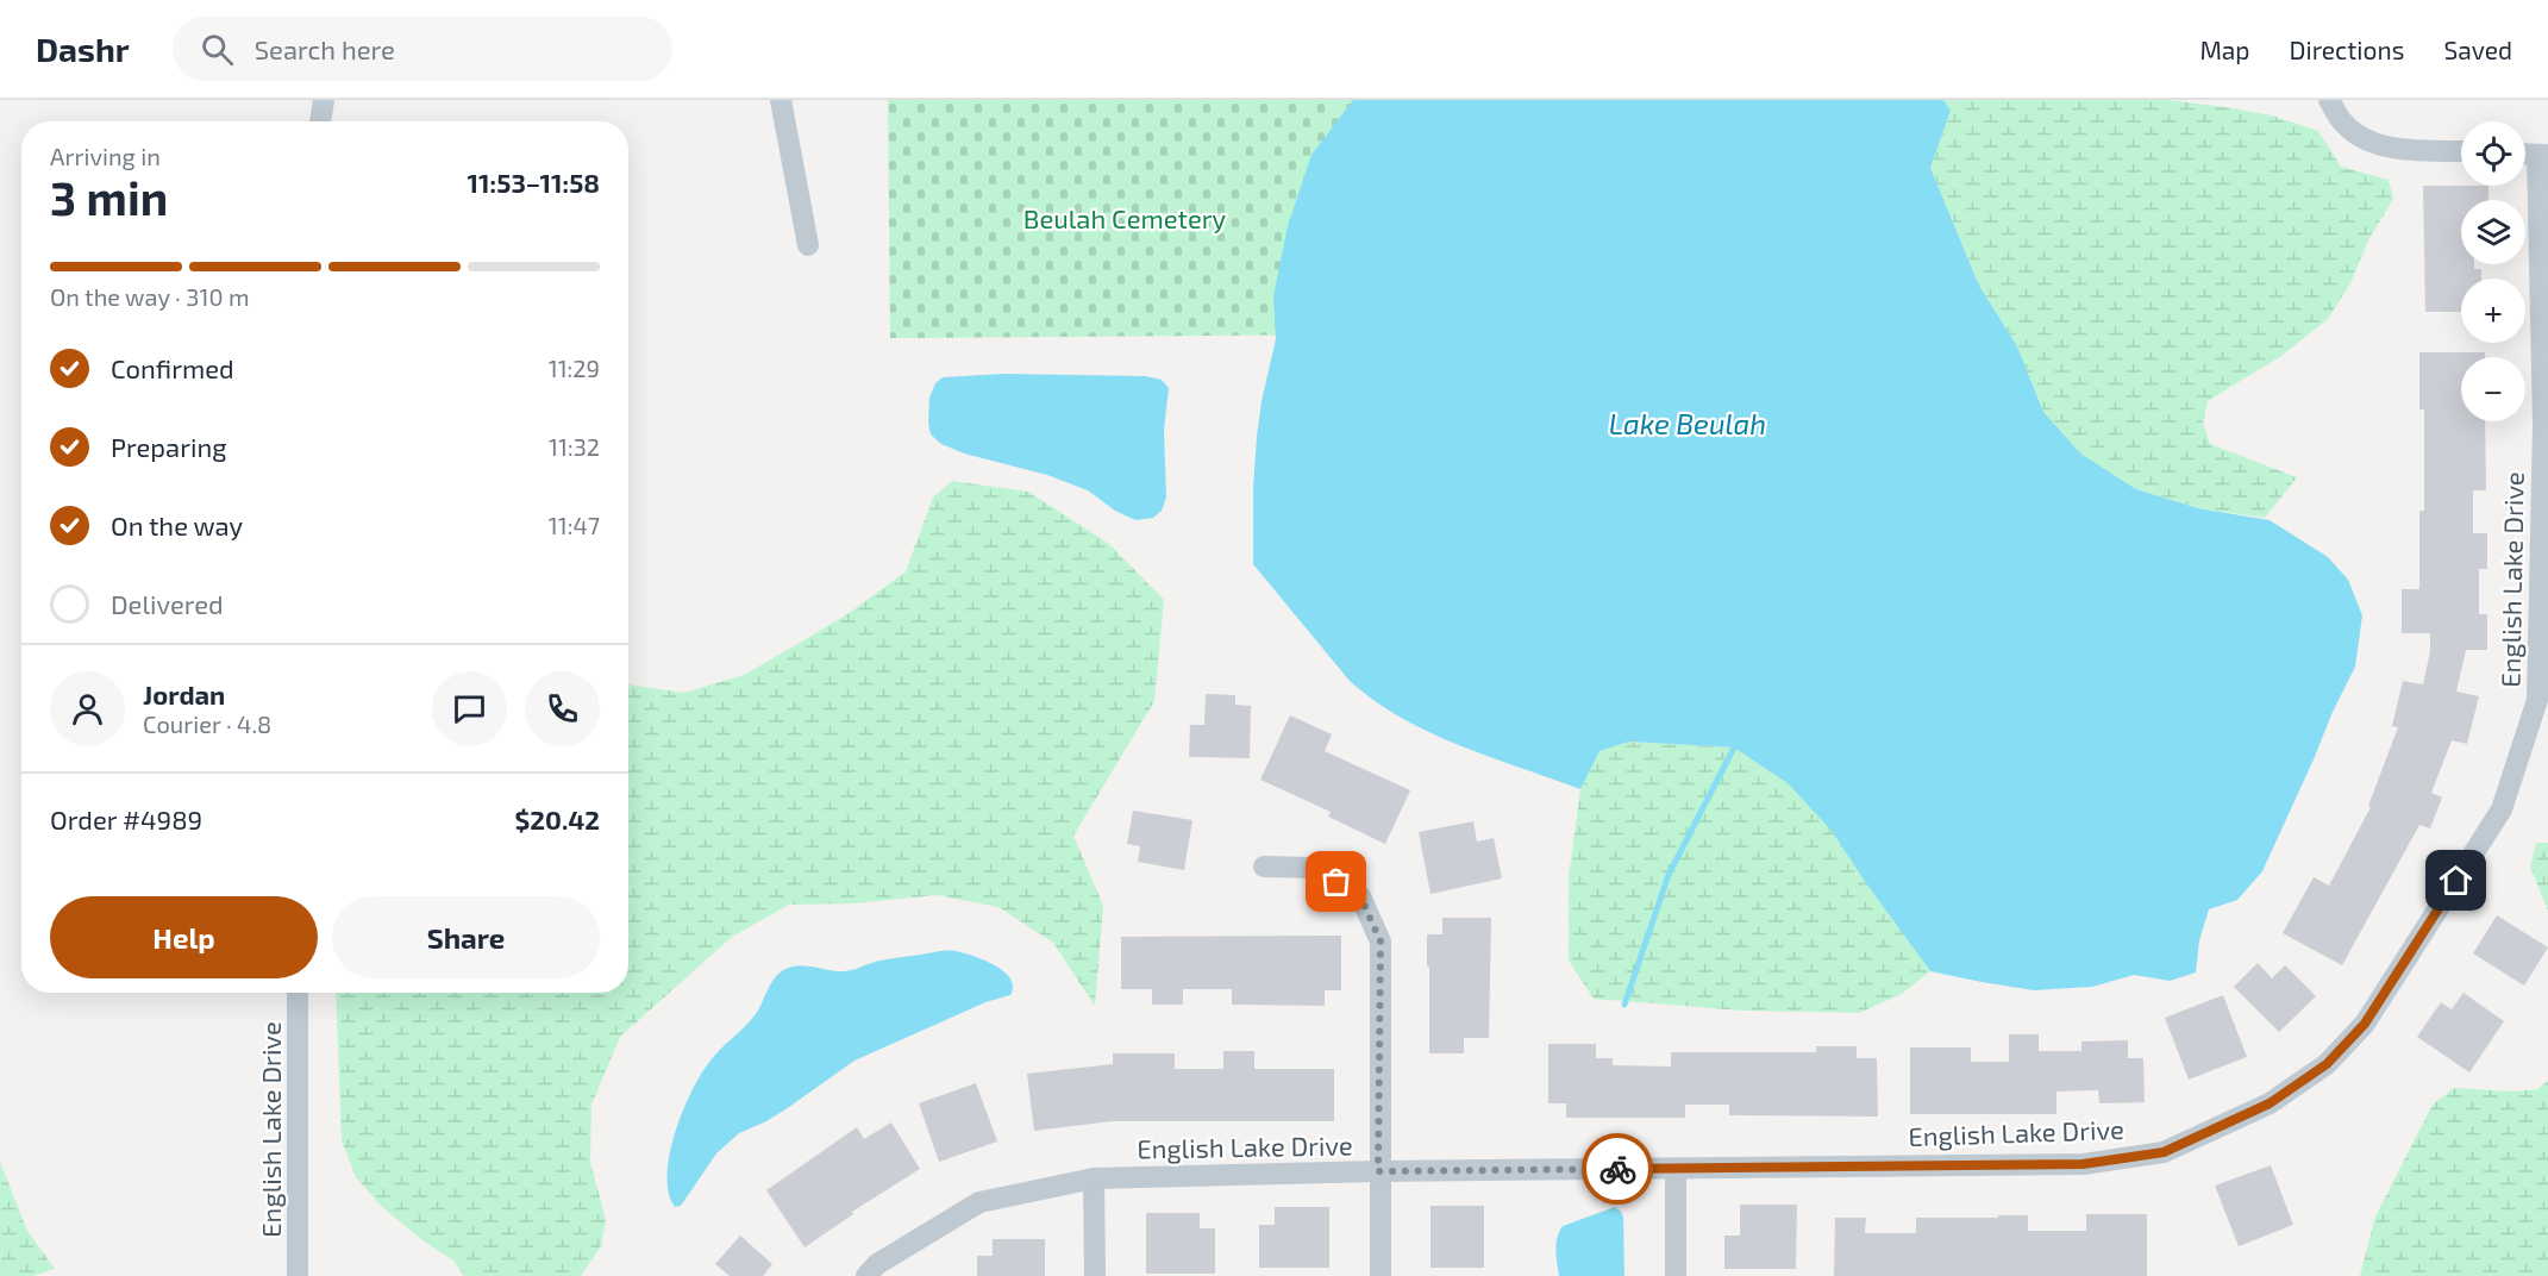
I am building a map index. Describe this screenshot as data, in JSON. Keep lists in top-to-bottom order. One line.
{"streets":{"street":["English Lake Drive"]},"water":["Lake Beulah"],"parks":["Beulah Cemetery"],"page":{"header":"Dashr","search":"Search here","nav":["Map","Directions","Saved"],"map_buttons":["+","−"],"heading":["3 min","Arriving in","11:53–11:58"],"panel":["Jordan","Courier · 4.8","Order #4989","$20.42"],"bar":"On the way · 310 m","list":[["Confirmed","11:29"],["Preparing","11:32"],["On the way","11:47"],"Delivered"],"buttons":["Help","Share"]}}
